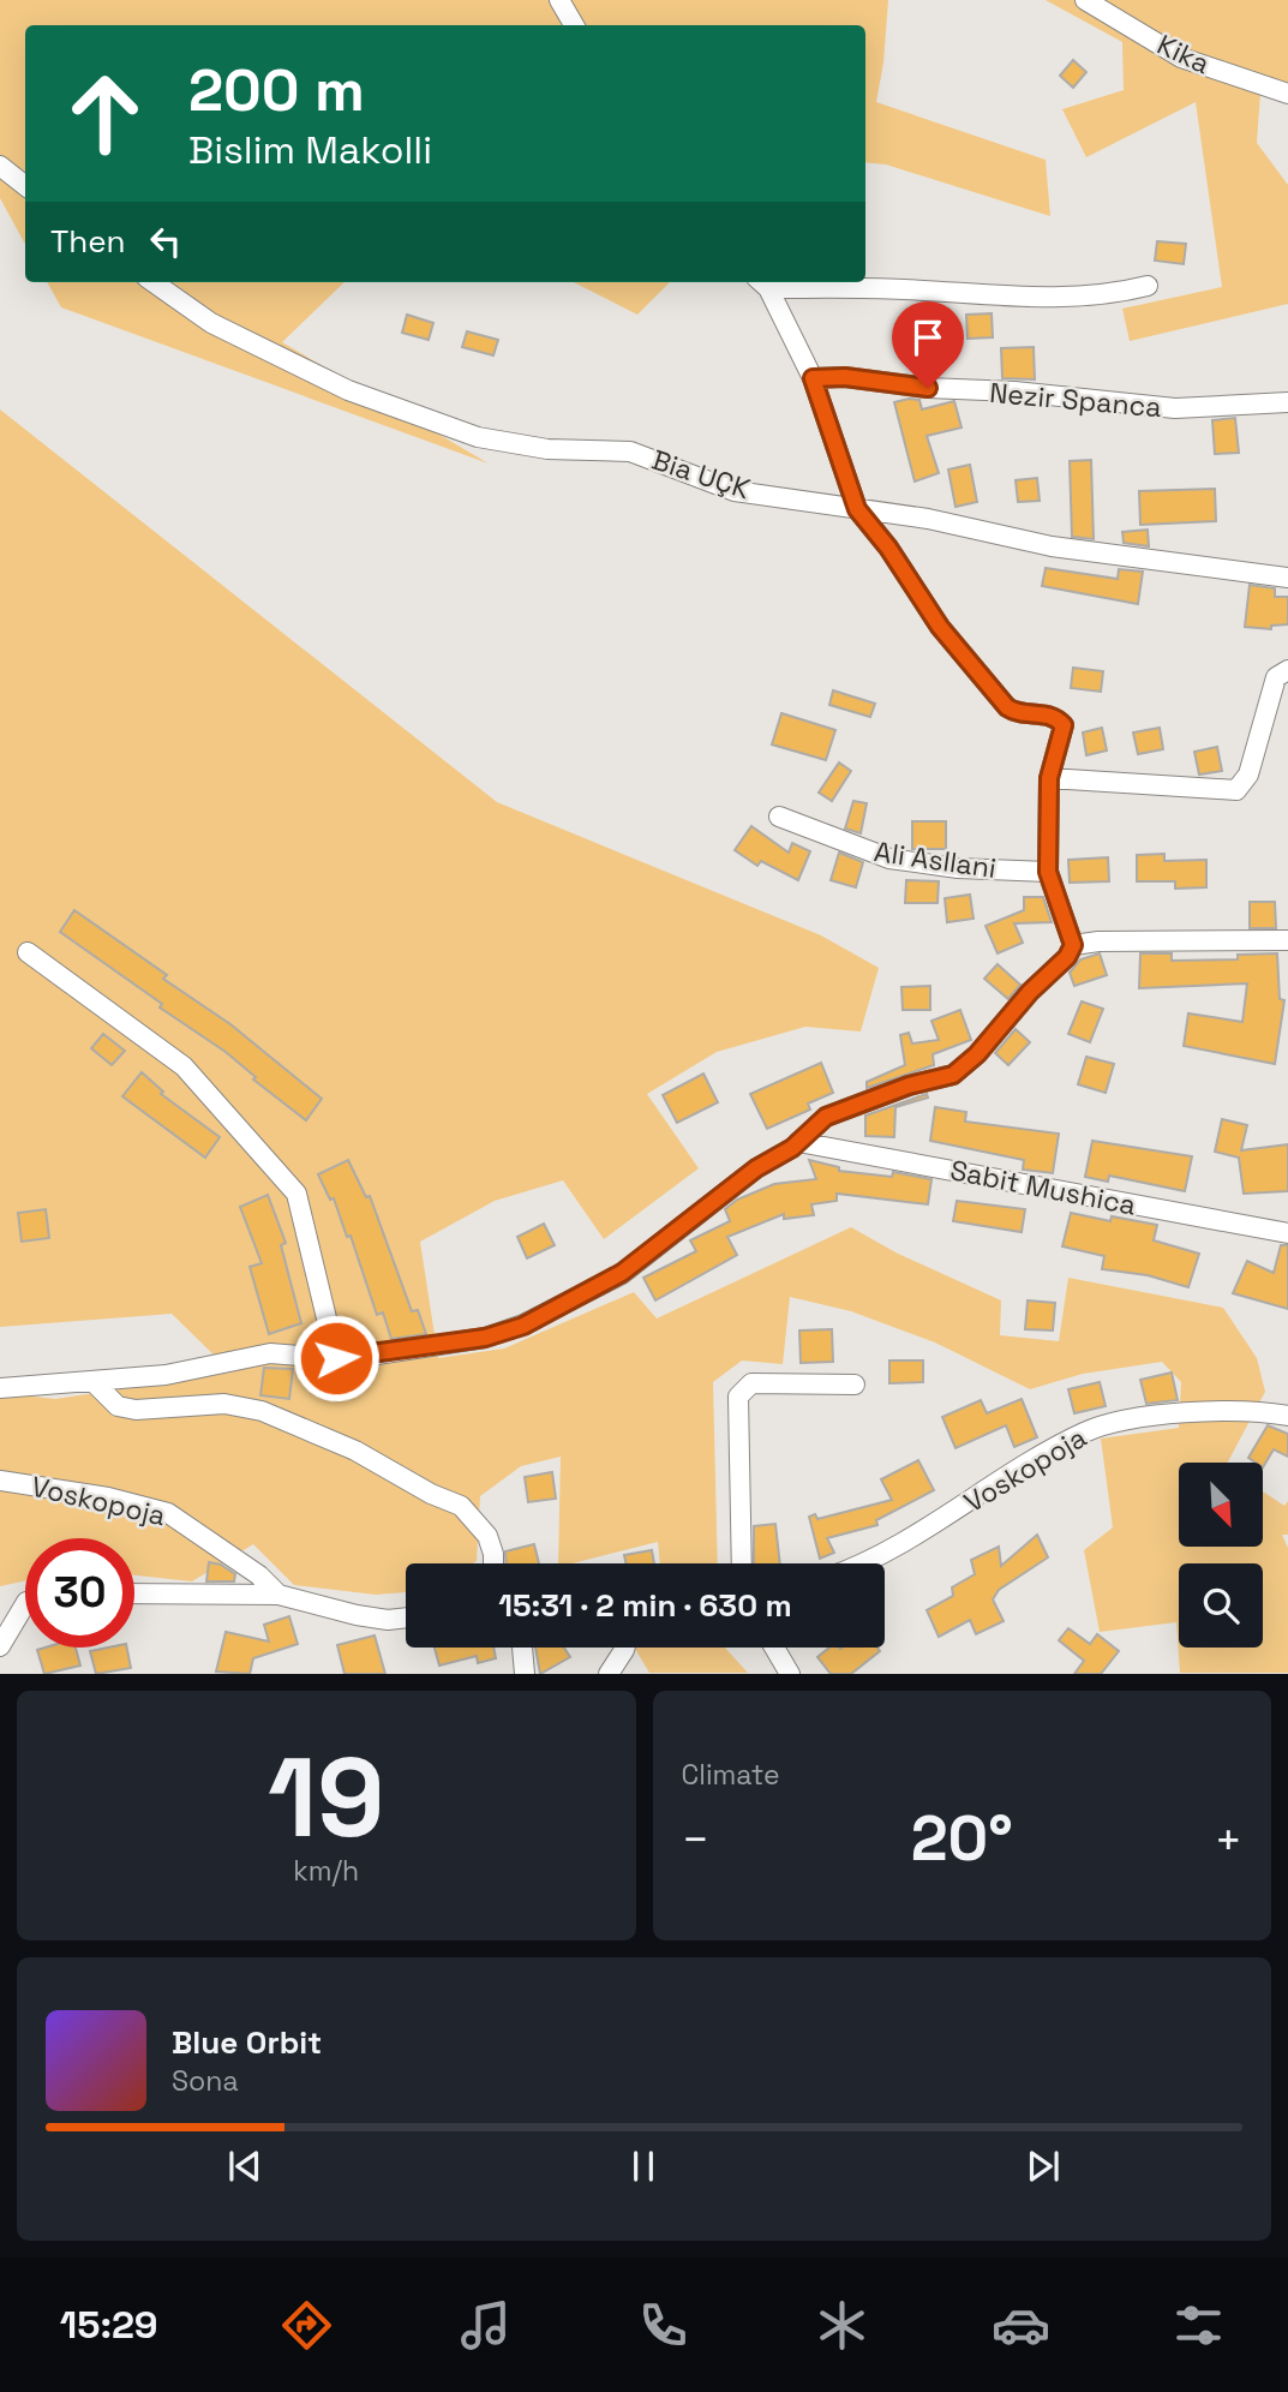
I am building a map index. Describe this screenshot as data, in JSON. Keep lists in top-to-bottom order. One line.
{"streets":{"street":["Kika","Nezir Spanca","Bia UÇK","Ali Asllani","Sabit Mushica","Voskopoja"]},"north":"bottom right","page":{"turn":["200 m","Bislim Makolli"],"then":"Then","limit":"30","trip":"15:31 · 2 min · 630 m","tile":[["19","km/h"],"Climate"],"heat":["−","20°","+"],"song":["Blue Orbit","Sona"],"tabs":"15:29"}}
